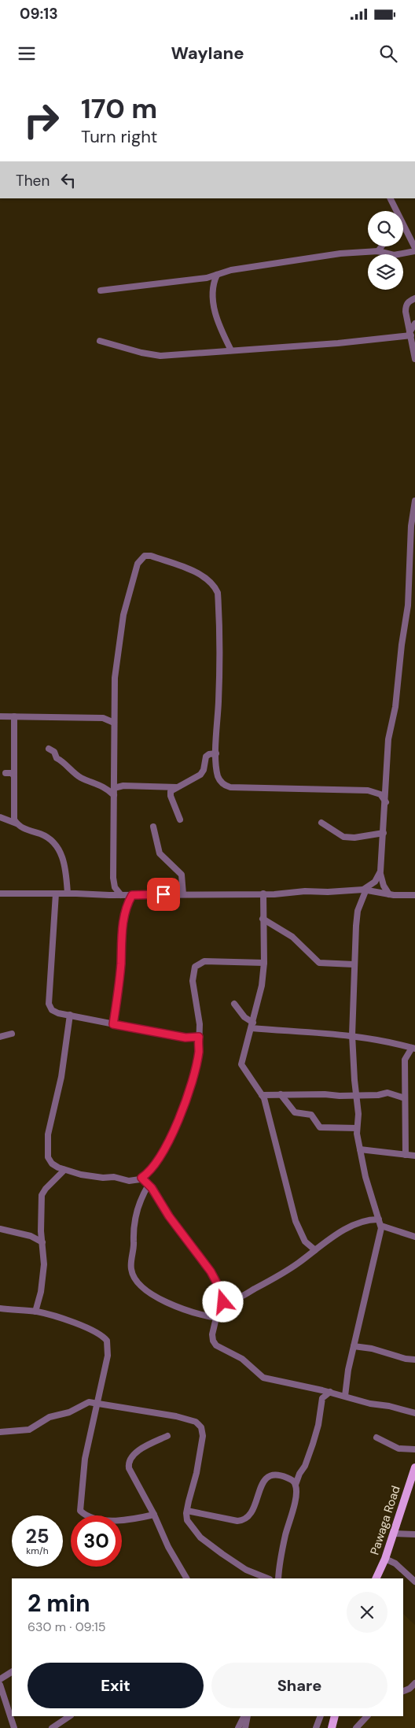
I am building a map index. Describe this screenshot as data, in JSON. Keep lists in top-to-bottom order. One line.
{"streets":{"main road":["Pawaga Road"]},"page":{"status":"09:13","header":"Waylane","turn":["170 m","Turn right"],"then":"Then","speed":"25 km/h","limit":"30","heading":["2 min","630 m · 09:15"],"buttons":["Exit","Share"]}}
